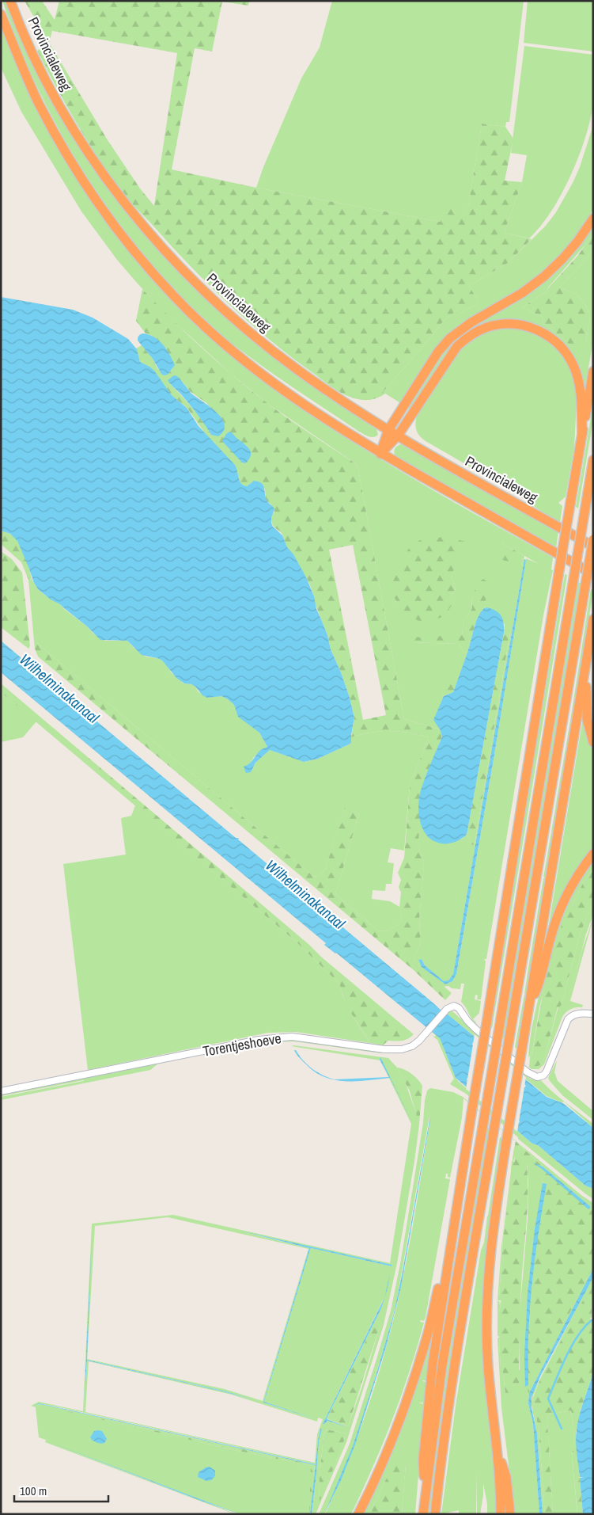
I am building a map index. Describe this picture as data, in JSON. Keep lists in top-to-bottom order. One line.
{"streets":{"highway":["Provincialeweg"],"street":["Torentjeshoeve"]},"water":["Wilhelminakanaal"],"scale_bar":"100 m"}
